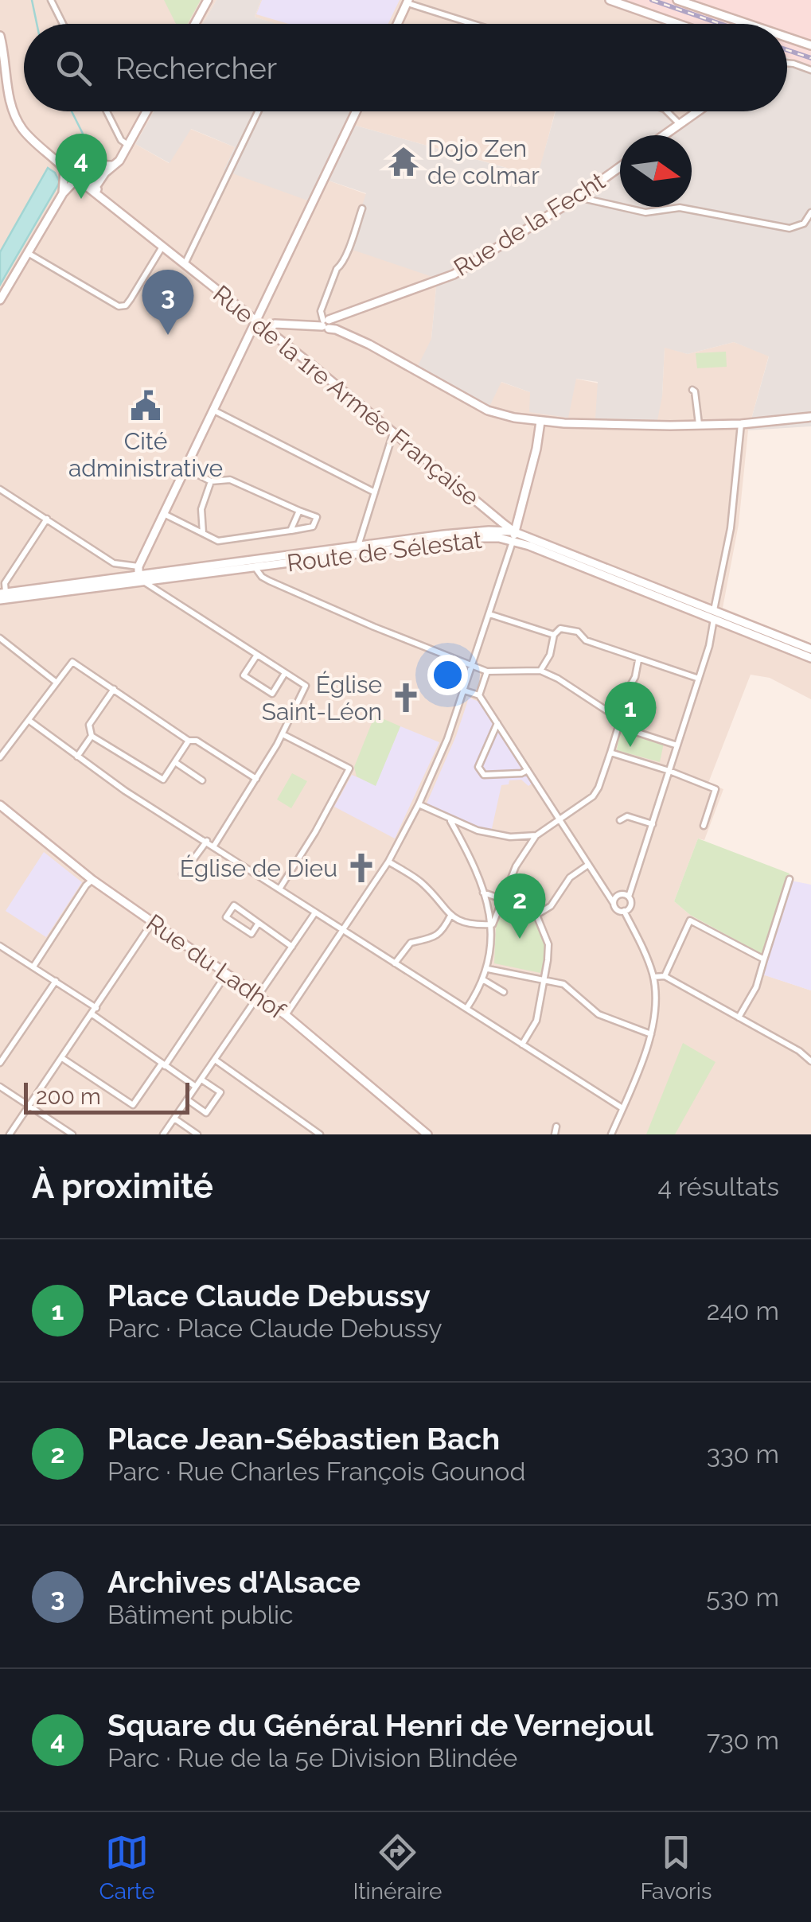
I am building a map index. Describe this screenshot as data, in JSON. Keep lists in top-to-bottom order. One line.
{"streets":{"main road":["Rue de la Fecht","Rue de la 1re Armée Française","Route de Sélestat","Rue du Ladhof"]},"crossings":[["Rue de la Fecht","Rue de la 1re Armée Française"],["Rue de la 1re Armée Française","Route de Sélestat"]],"places":{"temple":["Dojo Zen de colmar"],"public building":["Cité administrative"],"church":["Église Saint-Léon","Église de Dieu"]},"scale_bar":"200 m","north":"right","page":{"search":"Rechercher","pins":["4","3","1","2"],"scale":"200 m","heading":["À proximité","4 résultats"],"list":[{"mark":"1","name":"Place Claude Debussy","note":"Parc · Place Claude Debussy","value":"240 m"},{"mark":"2","name":"Place Jean-Sébastien Bach","note":"Parc · Rue Charles François Gounod","value":"330 m"},{"mark":"3","name":"Archives d'Alsace","note":"Bâtiment public","value":"530 m"},{"mark":"4","name":"Square du Général Henri de Vernejoul","note":"Parc · Rue de la 5e Division Blindée","value":"730 m"}],"nav":["Carte","Itinéraire","Favoris"]}}
